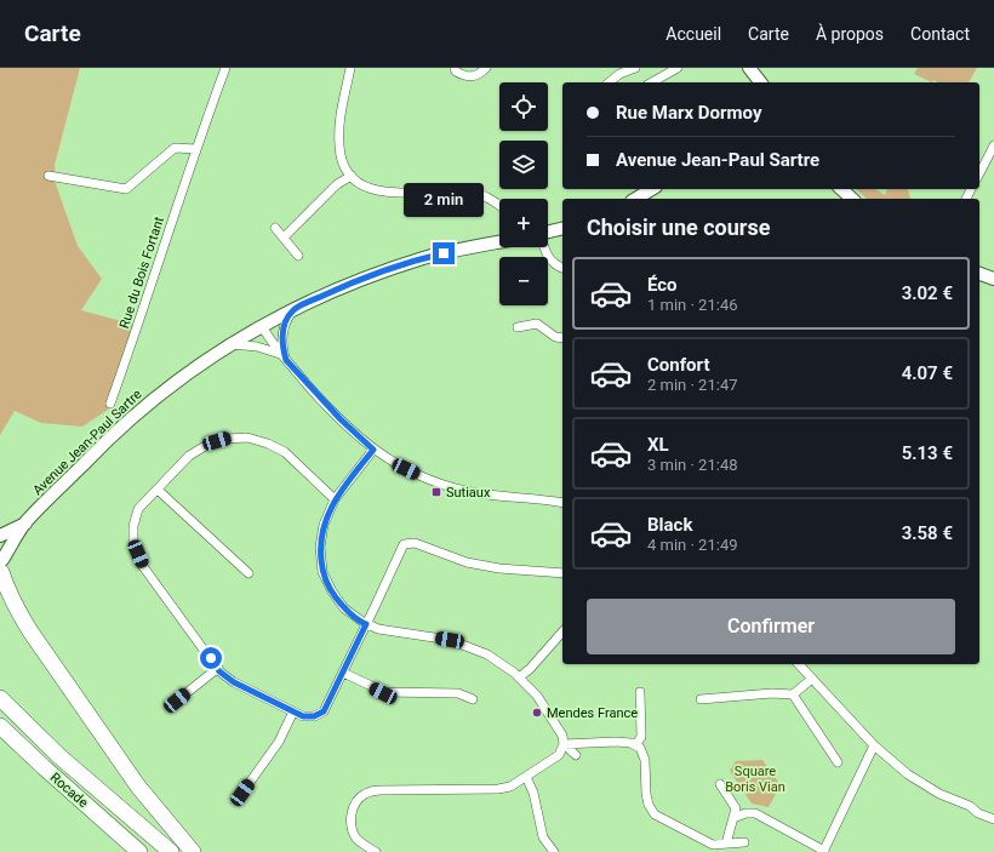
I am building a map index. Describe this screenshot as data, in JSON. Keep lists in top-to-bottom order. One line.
{"streets":{"highway":["Rocade"],"street":["Rue du Bois Fortant","Avenue Jean-Paul Sartre"]},"parks":["Square Boris Vian"],"places":{"transit":["Sutiaux"],"other":["Mendes France"]},"page":{"header":"Carte","nav":["Accueil","Carte","À propos","Contact"],"map_buttons":["+","−"],"banner":["Rue Marx Dormoy","Avenue Jean-Paul Sartre"],"bubble":"2 min","heading":"Choisir une course","list":[{"name":"Éco","note":"1 min · 21:46","value":"3.02 €"},{"name":"Confort","note":"2 min · 21:47","value":"4.07 €"},{"name":"XL","note":"3 min · 21:48","value":"5.13 €"},{"name":"Black","note":"4 min · 21:49","value":"3.58 €"}],"buttons":"Confirmer"}}
